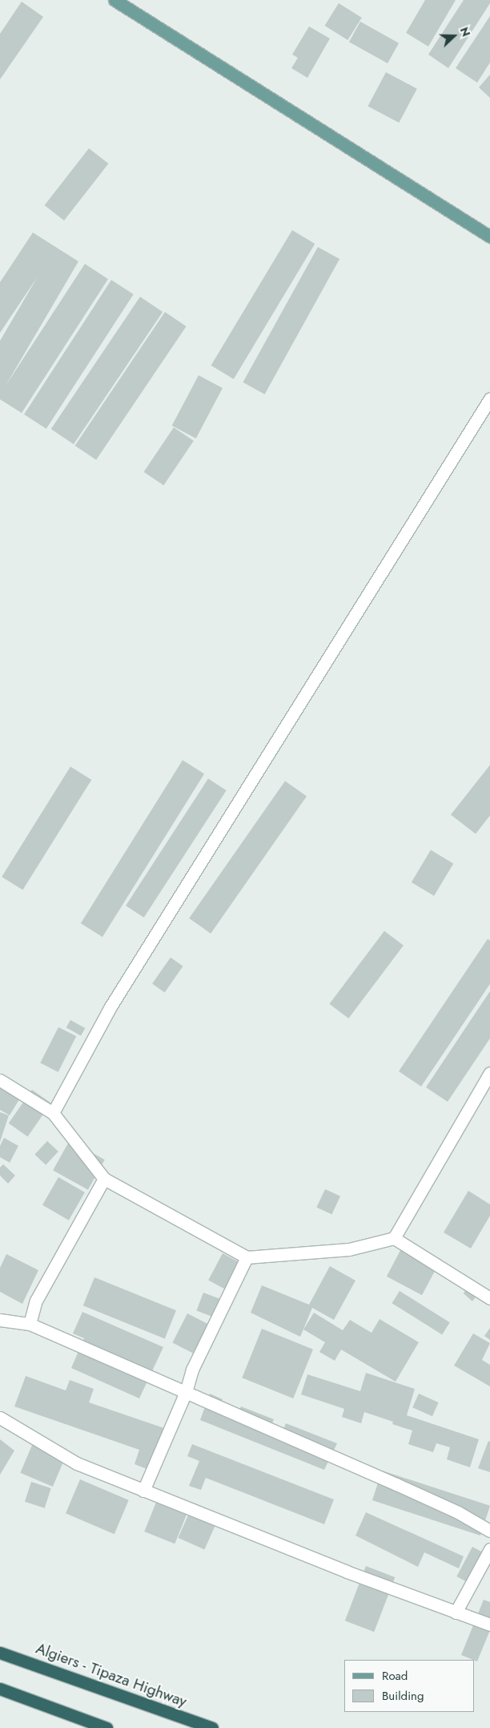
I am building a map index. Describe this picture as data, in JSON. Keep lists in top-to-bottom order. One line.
{"streets":{"highway":["Algiers - Tipaza Highway"]},"legend":["Road","Building"],"north":"right"}
